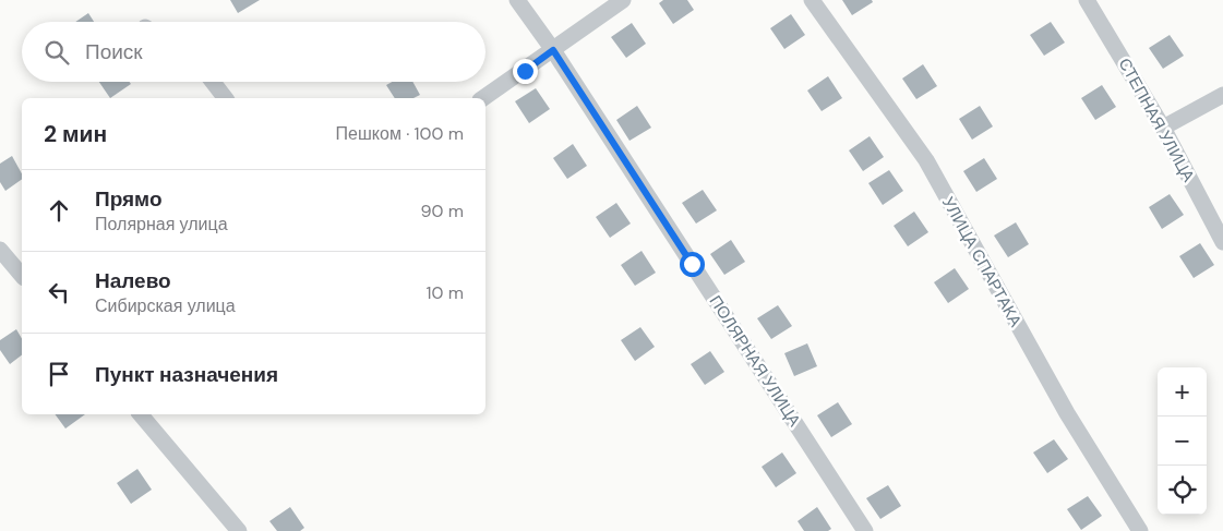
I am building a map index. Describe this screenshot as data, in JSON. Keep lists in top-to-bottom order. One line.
{"streets":{"street":["СТЕПНАЯ УЛИЦА","УЛИЦА СПАРТАКА","ПОЛЯРНАЯ УЛИЦА"]},"page":{"search":"Поиск","heading":["2 мин","Пешком · 100 m"],"list":[["Прямо","Полярная улица","90 m"],["Налево","Сибирская улица","10 m"],"Пункт назначения"],"map_buttons":["+","−"]}}
